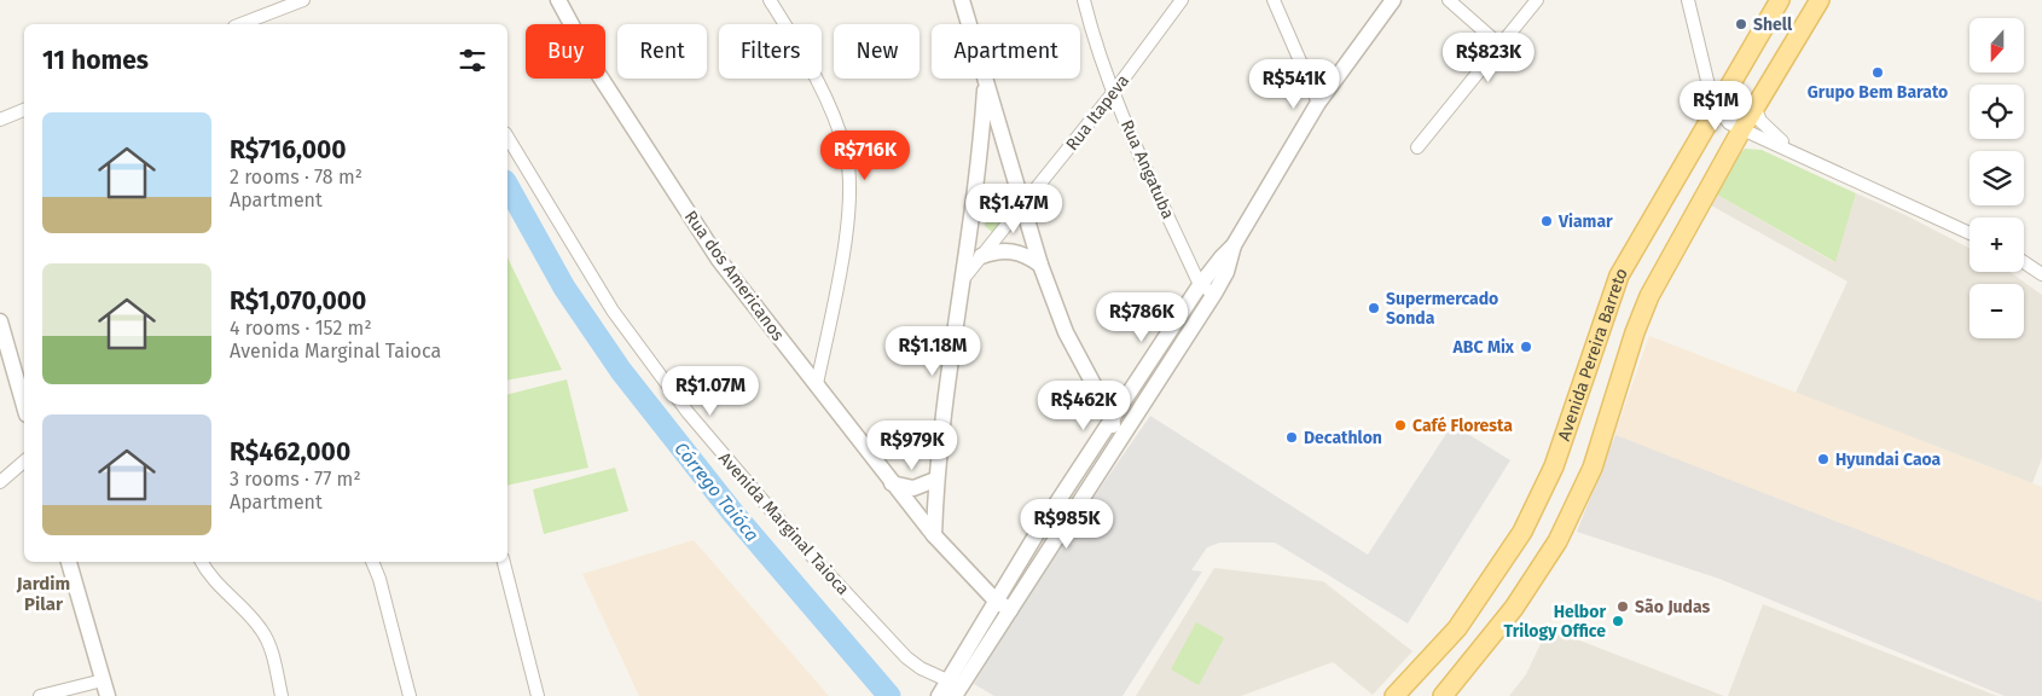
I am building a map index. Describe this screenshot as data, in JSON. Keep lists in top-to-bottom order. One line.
{"streets":{"main road":["Avenida Pereira Barreto"],"street":["Rua Itapeva","Rua Angatuba","Rua dos Americanos","Avenida Marginal Taioca"]},"crossings":[["Rua Itapeva","Rua Angatuba"]],"districts":["Jardim Pilar"],"water":["Córrego Taióca"],"places":["Shell","Grupo Bem Barato","Viamar","Supermercado Sonda","ABC Mix","Café Floresta","Decathlon","Hyundai Caoa","São Judas","Helbor Trilogy Office"],"north":"bottom","page":{"map_buttons":["+","−"],"chip":["Buy","Rent","Filters","New","Apartment"],"heading":"11 homes","price":["R$823K","R$541K","R$1M","R$716K","R$1.47M","R$786K","R$1.18M","R$1.07M","R$462K","R$979K","R$985K"],"list":[{"name":"R$716,000","note":"2 rooms · 78 m² · Apartment"},{"name":"R$1,070,000","note":"4 rooms · 152 m² · Avenida Marginal Taioca"},{"name":"R$462,000","note":"3 rooms · 77 m² · Apartment"}]}}
